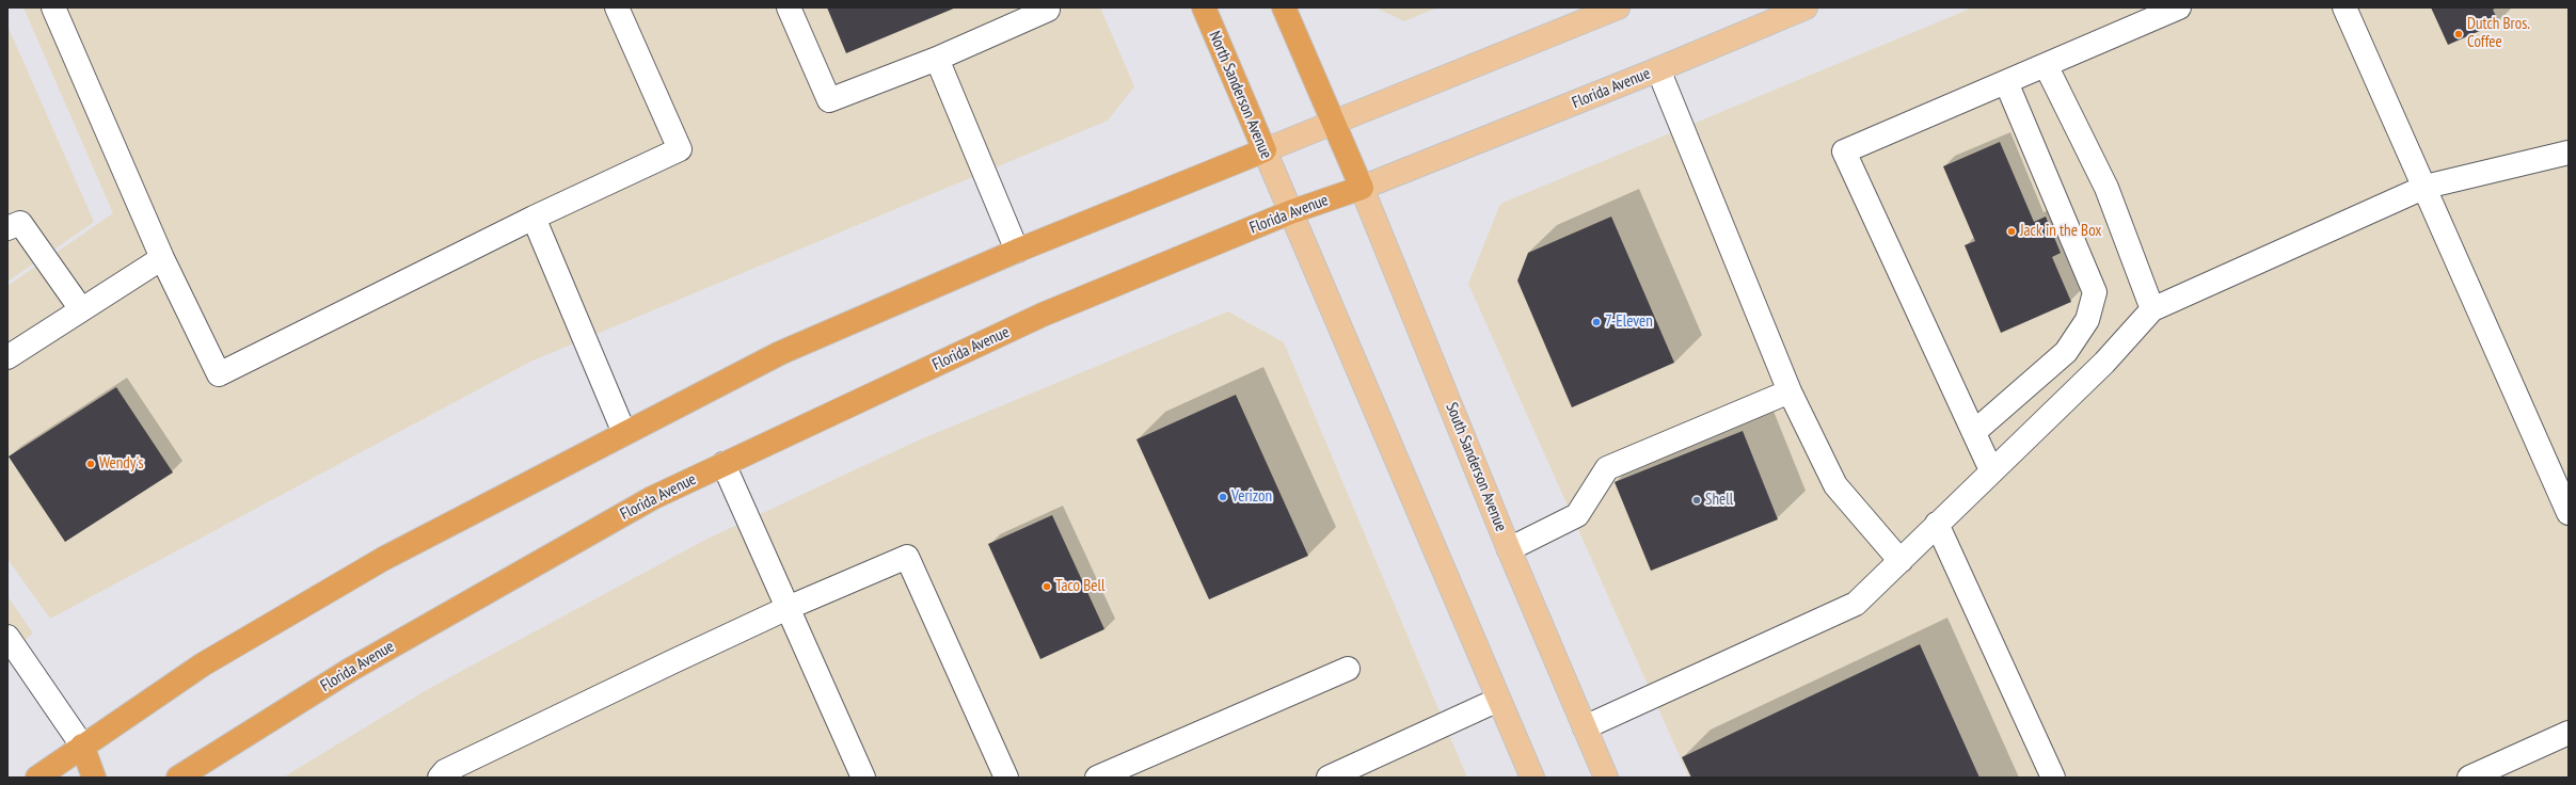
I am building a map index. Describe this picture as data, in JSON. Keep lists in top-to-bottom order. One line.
{"streets":{"highway":["Florida Avenue","North Sanderson Avenue","South Sanderson Avenue"]},"crossings":[["Florida Avenue","North Sanderson Avenue"],["Florida Avenue","South Sanderson Avenue"]],"places":["Dutch Bros. Coffee","Jack in the Box","7-Eleven","Wendy's","Verizon","Shell","Taco Bell"]}
